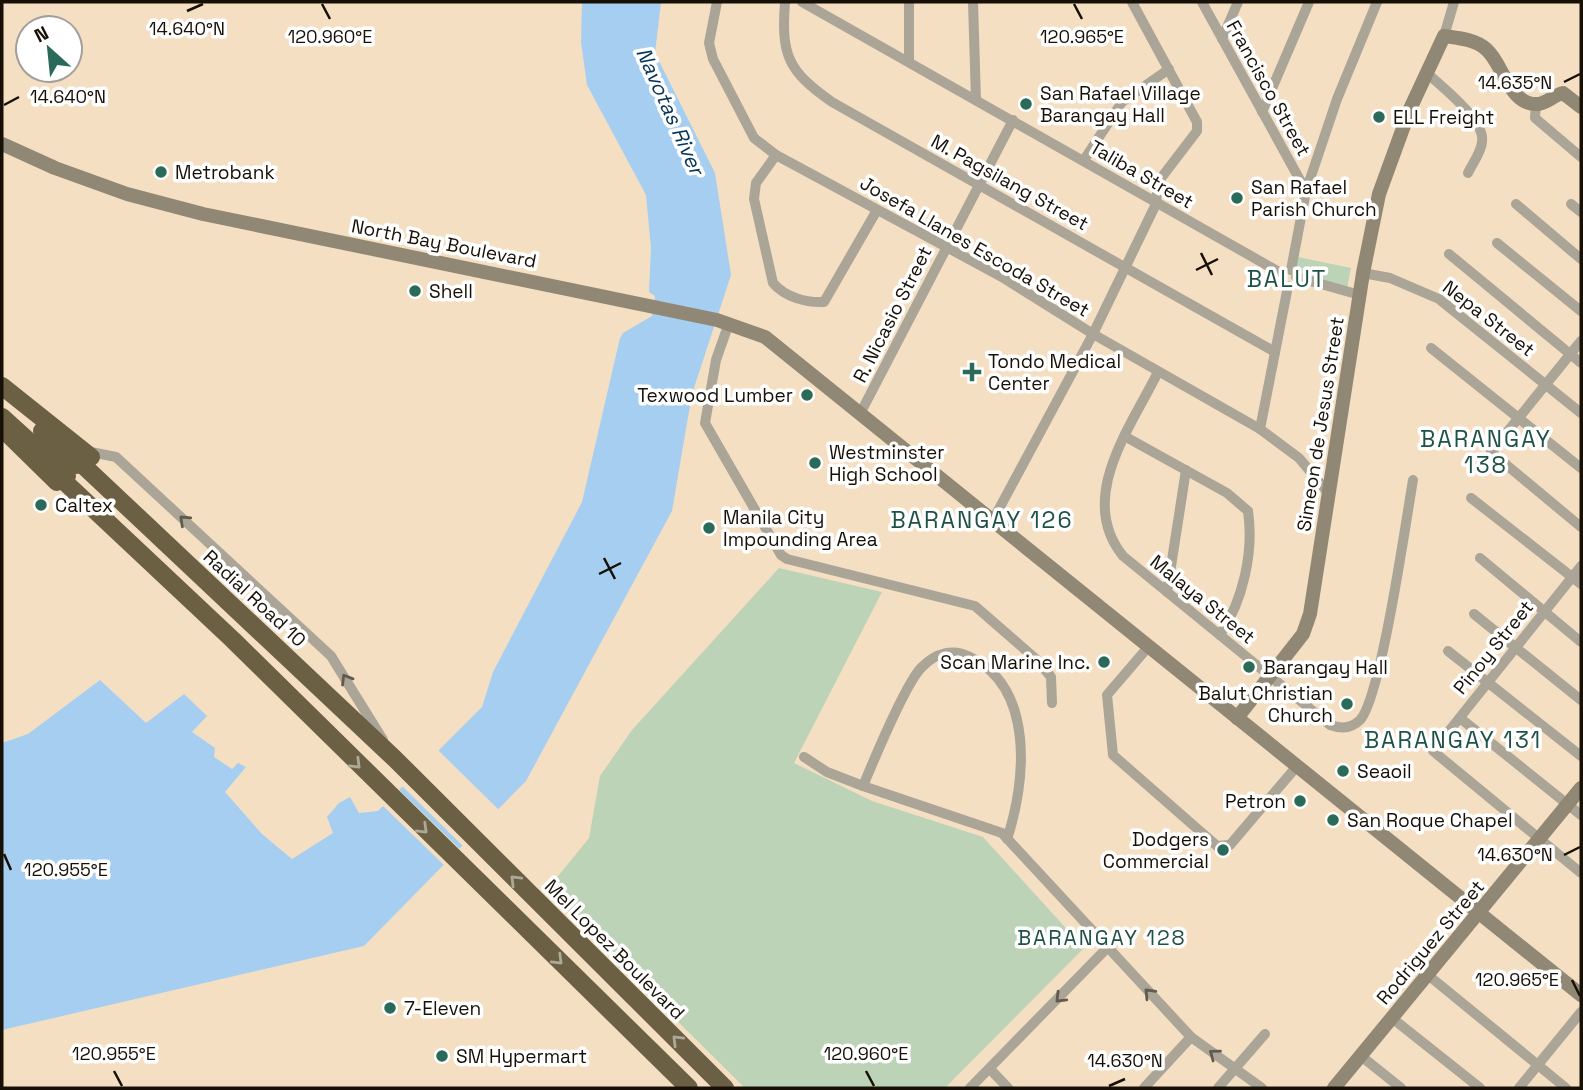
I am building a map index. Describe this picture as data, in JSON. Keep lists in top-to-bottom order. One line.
{"streets":{"highway":["Radial Road 10","Mel Lopez Boulevard"],"main road":["North Bay Boulevard","Simeon de Jesus Street","Rodriguez Street"],"street":["Francisco Street","Taliba Street","M. Pagsilang Street","Josefa Llanes Escoda Street","R. Nicasio Street","Nepa Street","Malaya Street","Pinoy Street"]},"crossings":[["Taliba Street","R. Nicasio Street"],["Taliba Street","Simeon de Jesus Street"],["M. Pagsilang Street","R. Nicasio Street"],["North Bay Boulevard","R. Nicasio Street"],["North Bay Boulevard","Simeon de Jesus Street"],["North Bay Boulevard","Rodriguez Street"],["Josefa Llanes Escoda Street","R. Nicasio Street"],["Josefa Llanes Escoda Street","Simeon de Jesus Street"],["Josefa Llanes Escoda Street","Malaya Street"],["Nepa Street","Simeon de Jesus Street"],["Simeon de Jesus Street","Malaya Street"],["Radial Road 10","Mel Lopez Boulevard"],["Pinoy Street","Rodriguez Street"]],"districts":["BALUT","BARANGAY 138","BARANGAY 126","BARANGAY 131","BARANGAY 128"],"water":["Navotas River"],"places":{"other":["San Rafael Village Barangay Hall","ELL Freight","Metrobank","San Rafael Parish Church","Shell","Texwood Lumber","Westminster High School","Caltex","Manila City Impounding Area","Scan Marine Inc.","Barangay Hall","Balut Christian Church","Seaoil","Petron","San Roque Chapel","Dodgers Commercial","7-Eleven","SM Hypermart"],"health":["Tondo Medical Center"]},"north":"top left","coordinates":["14.640°N","120.960°E","120.965°E","14.635°N","14.630°N","120.955°E"]}
